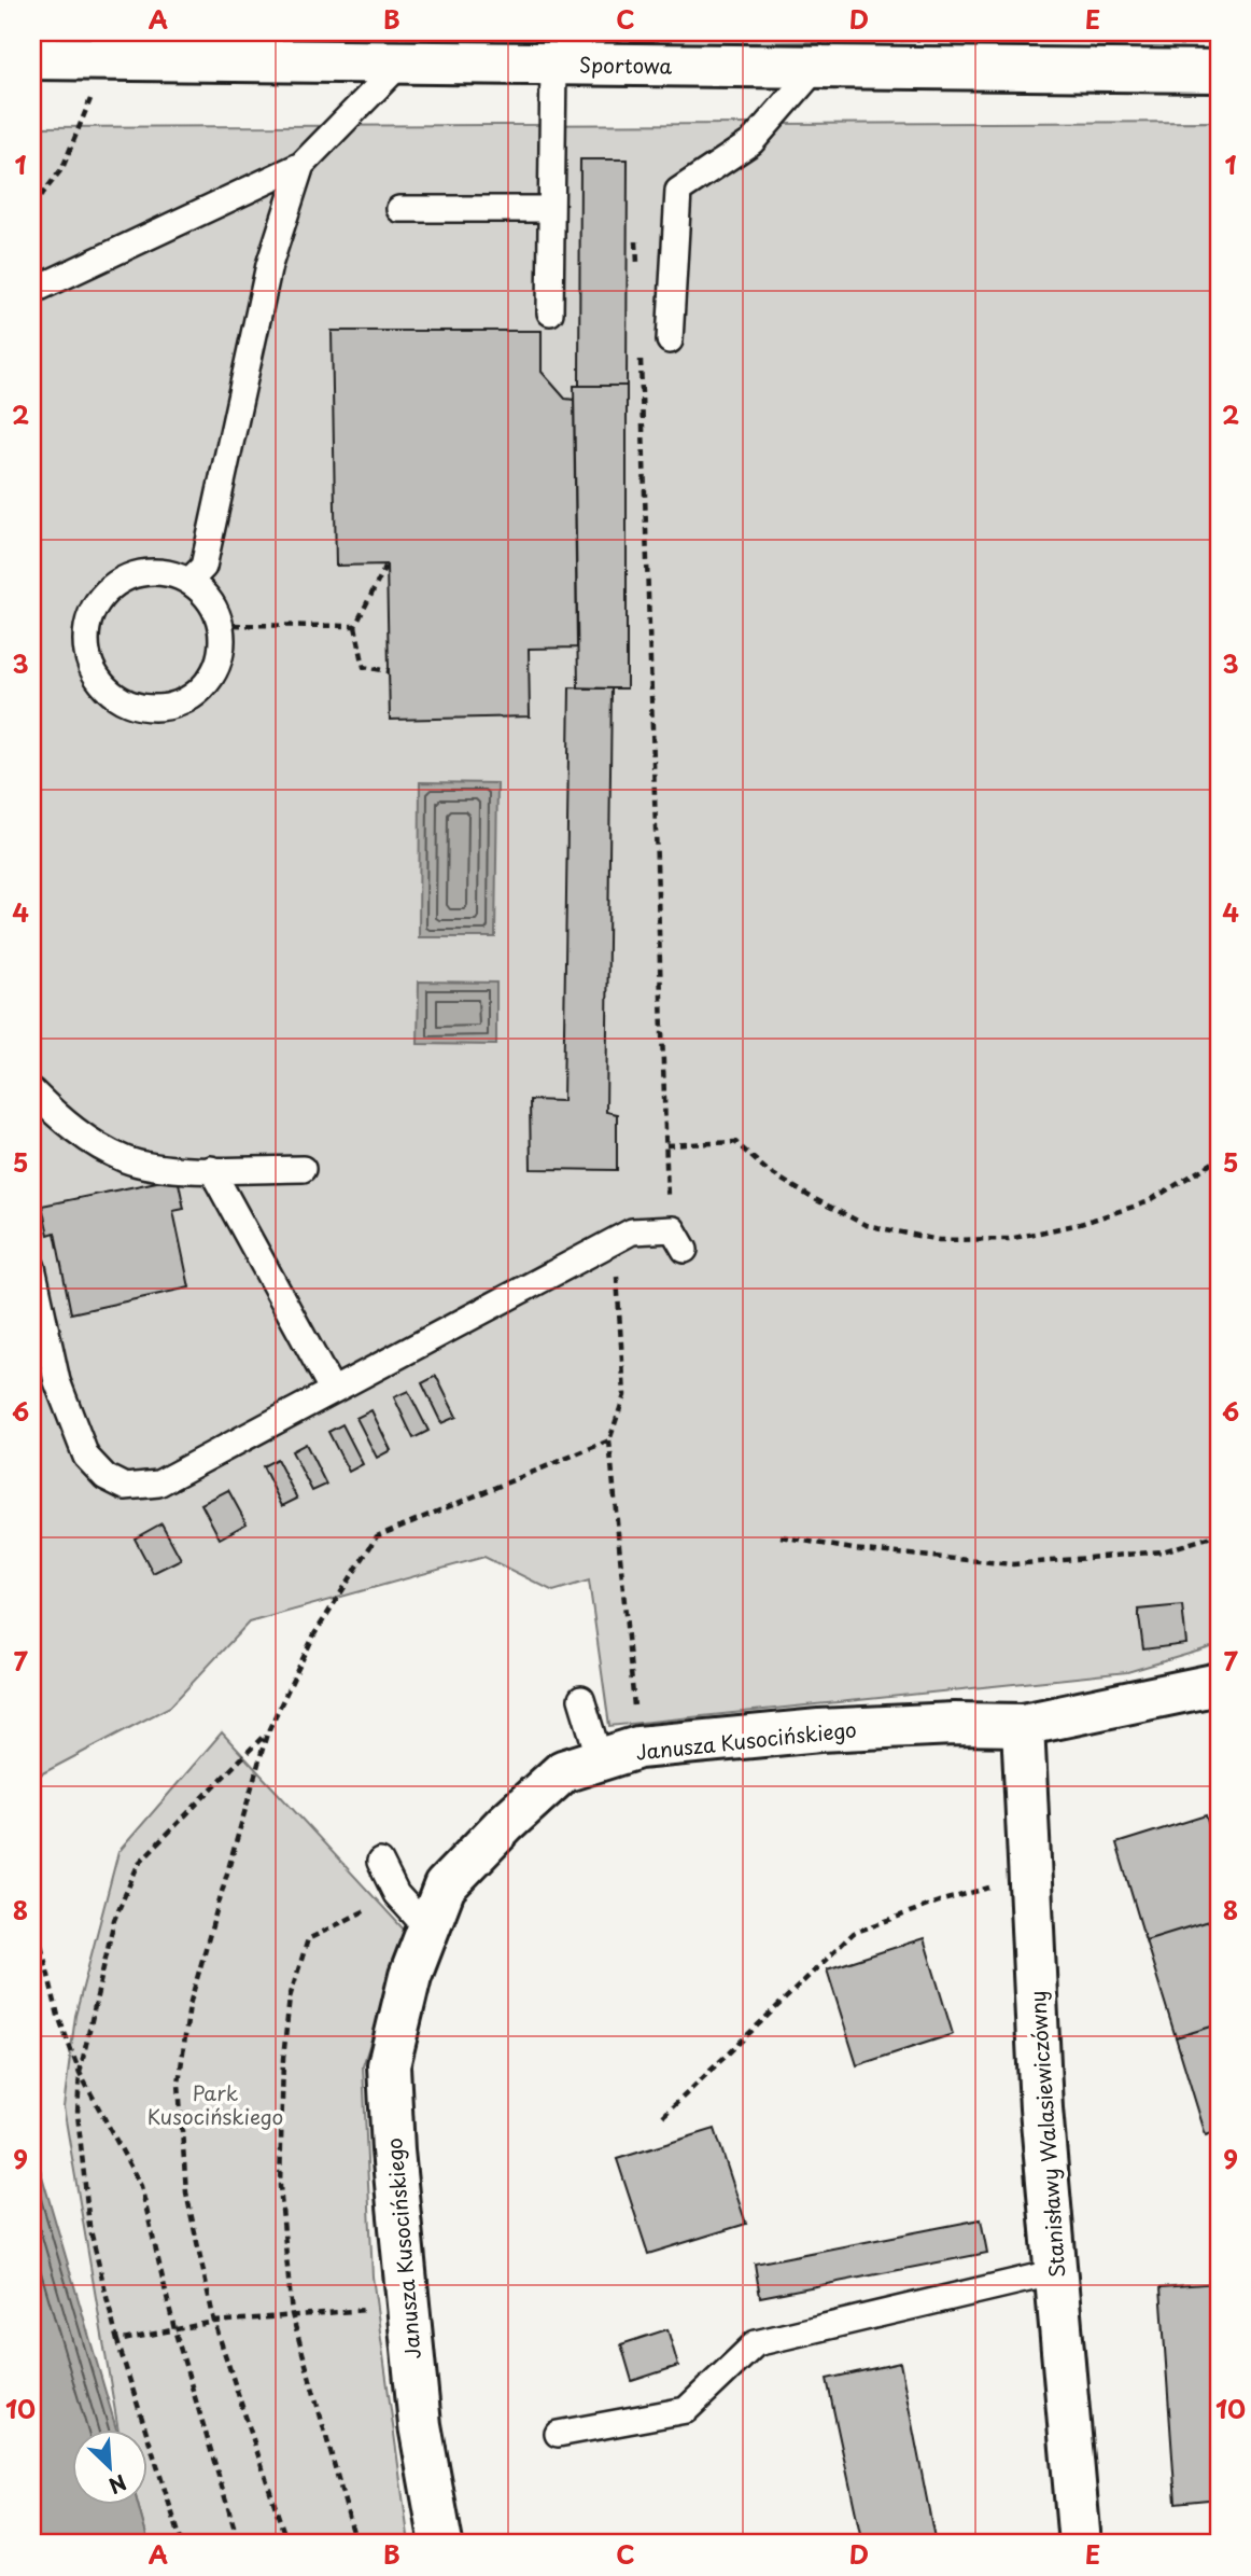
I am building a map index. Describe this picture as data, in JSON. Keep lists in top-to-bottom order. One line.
{"streets":{"street":["Sportowa","Janusza Kusocińskiego","Stanisławy Walasiewiczówny"]},"crossings":[["Janusza Kusocińskiego","Stanisławy Walasiewiczówny"]],"parks":["Park Kusocińskiego"],"north":"bottom right","grid":{"columns":["A","B","C","D","E"],"rows":["1","2","3","4","5","6","7","8","9","10"]}}
